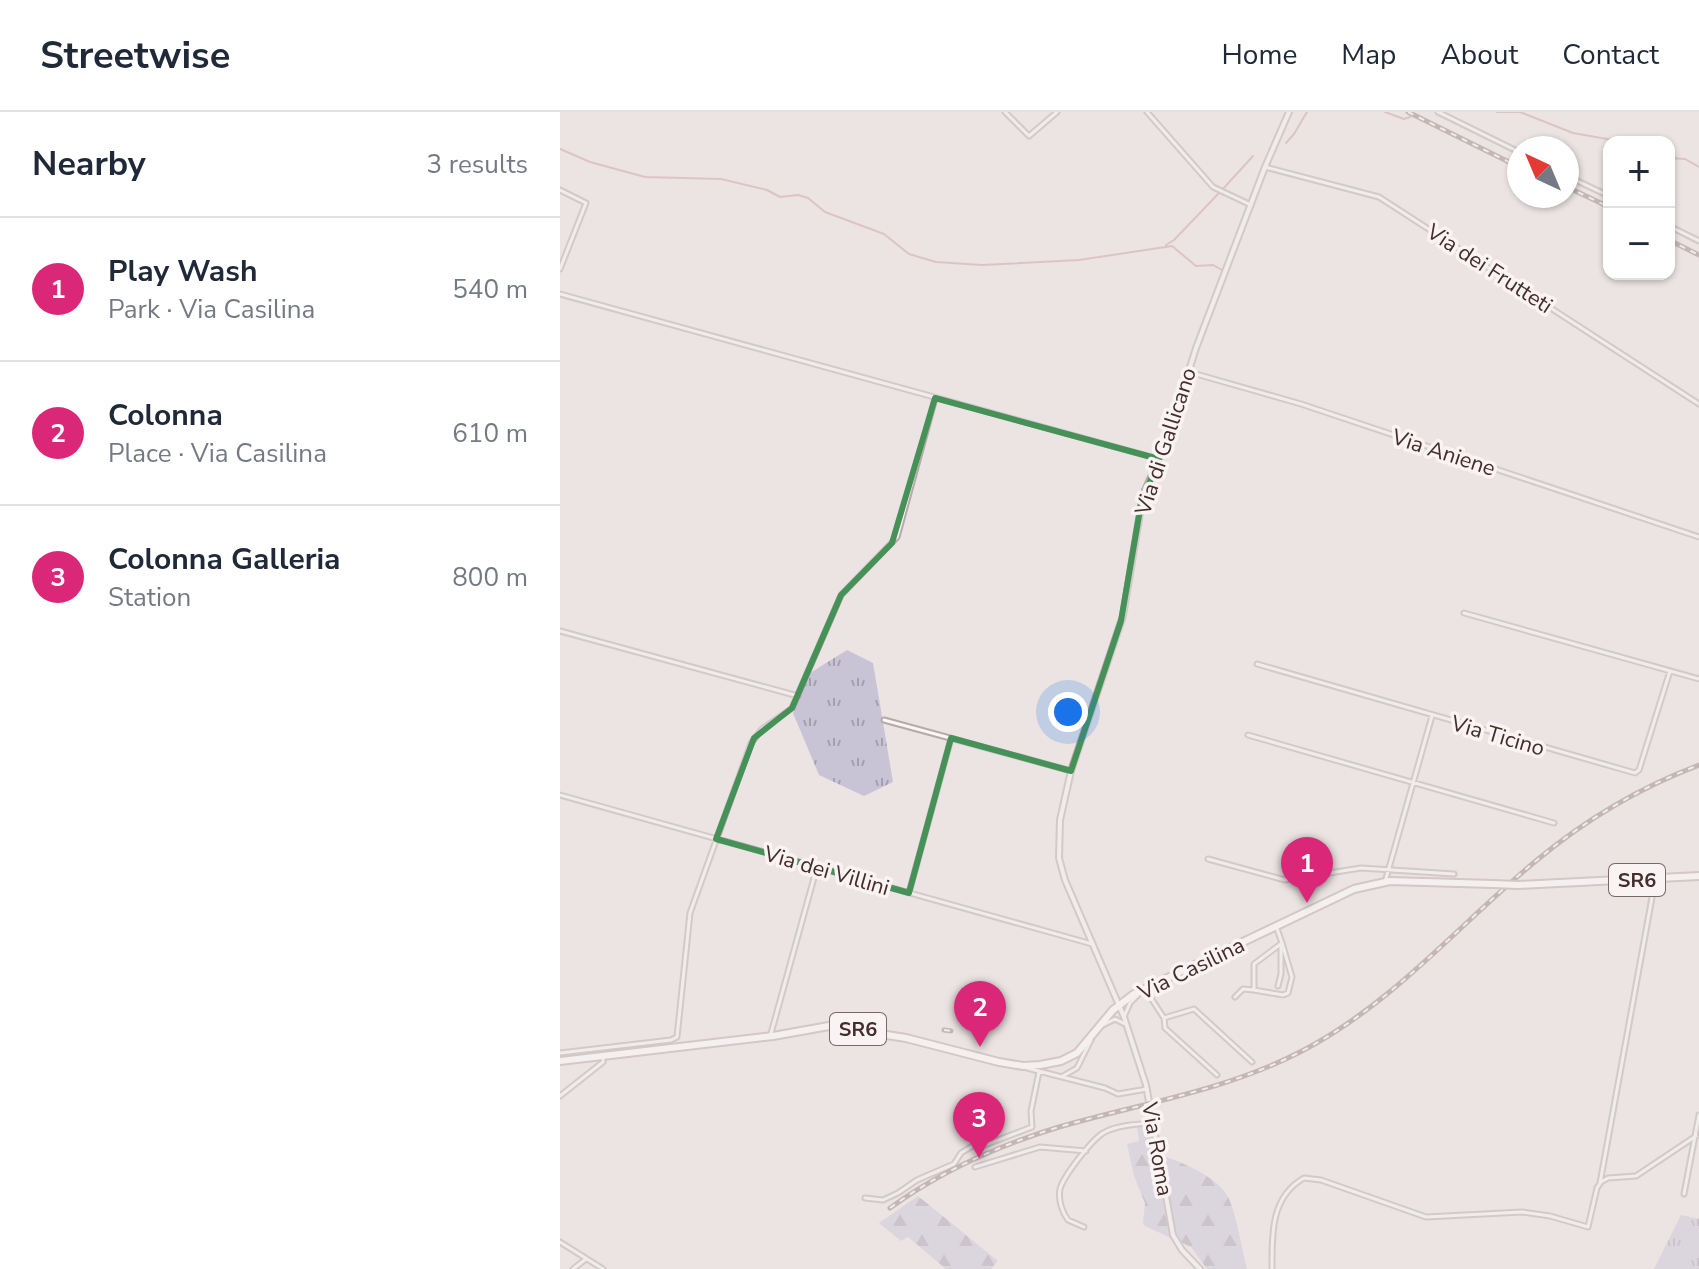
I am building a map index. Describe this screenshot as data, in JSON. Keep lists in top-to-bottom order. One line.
{"streets":{"main road":["SR6","Via Casilina"],"street":["Via dei Frutteti","Via di Gallicano","Via Aniene","Via Ticino","Via dei Villini","Via Roma"]},"crossings":[["Via dei Frutteti","Via di Gallicano"],["Via di Gallicano","Via Aniene"],["Via di Gallicano","Via dei Villini"],["Via di Gallicano","Via Casilina"],["Via di Gallicano","Via Roma"],["Via Casilina","Via Roma"]],"north":"top left","page":{"header":"Streetwise","nav":["Home","Map","About","Contact"],"heading":["Nearby","3 results"],"map_buttons":["+","−"],"list":[{"mark":"1","name":"Play Wash","note":"Park · Via Casilina","value":"540 m"},{"mark":"2","name":"Colonna","note":"Place · Via Casilina","value":"610 m"},{"mark":"3","name":"Colonna Galleria","note":"Station","value":"800 m"}],"pins":["1","2","3"]}}
